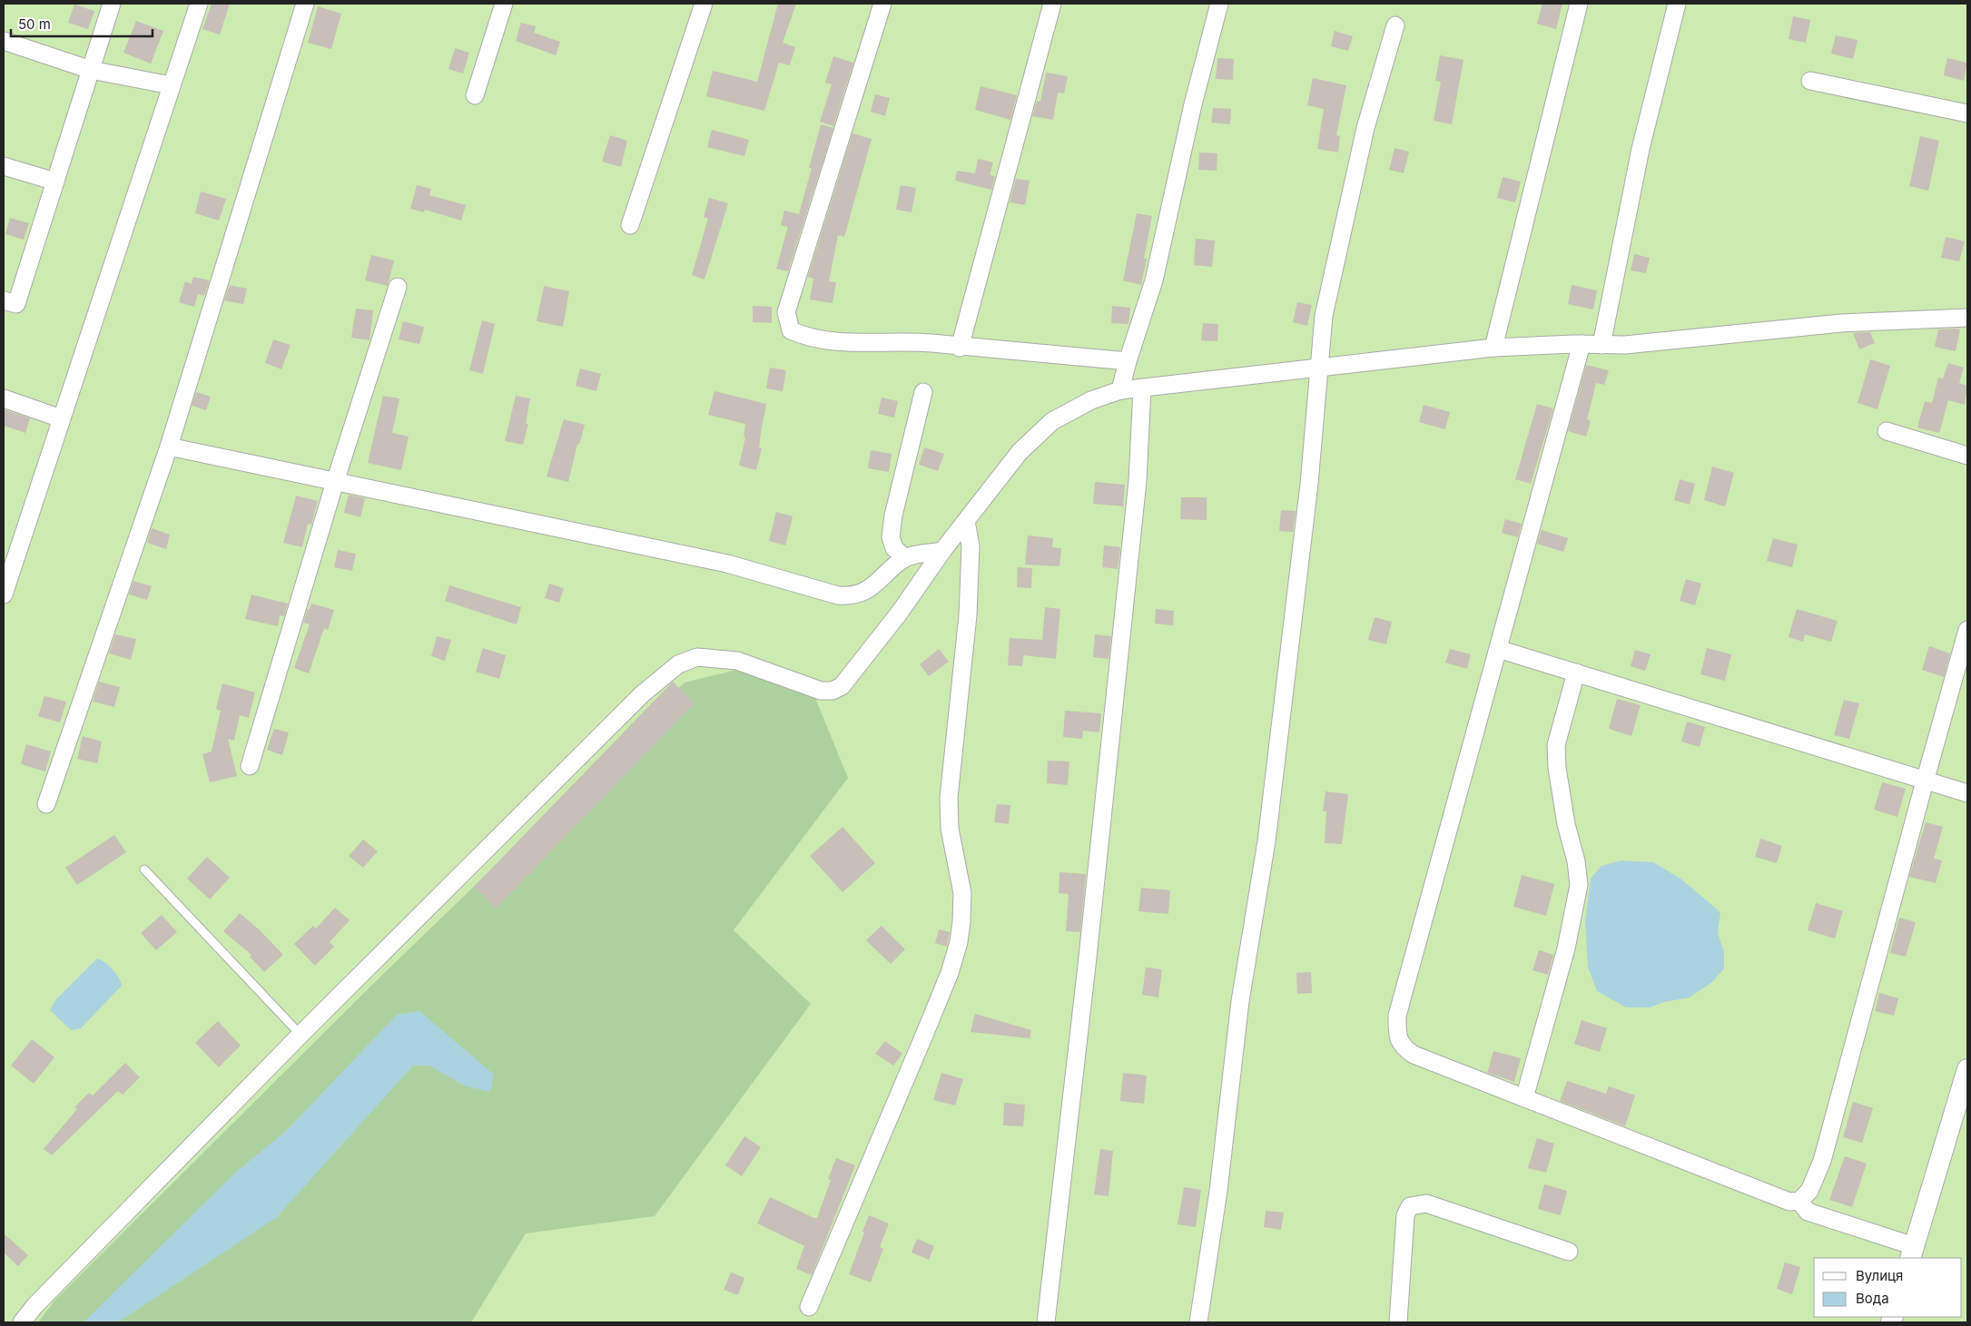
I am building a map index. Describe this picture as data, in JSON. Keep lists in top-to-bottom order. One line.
{"legend":["Вулиця","Вода"],"scale_bar":"50 m"}
